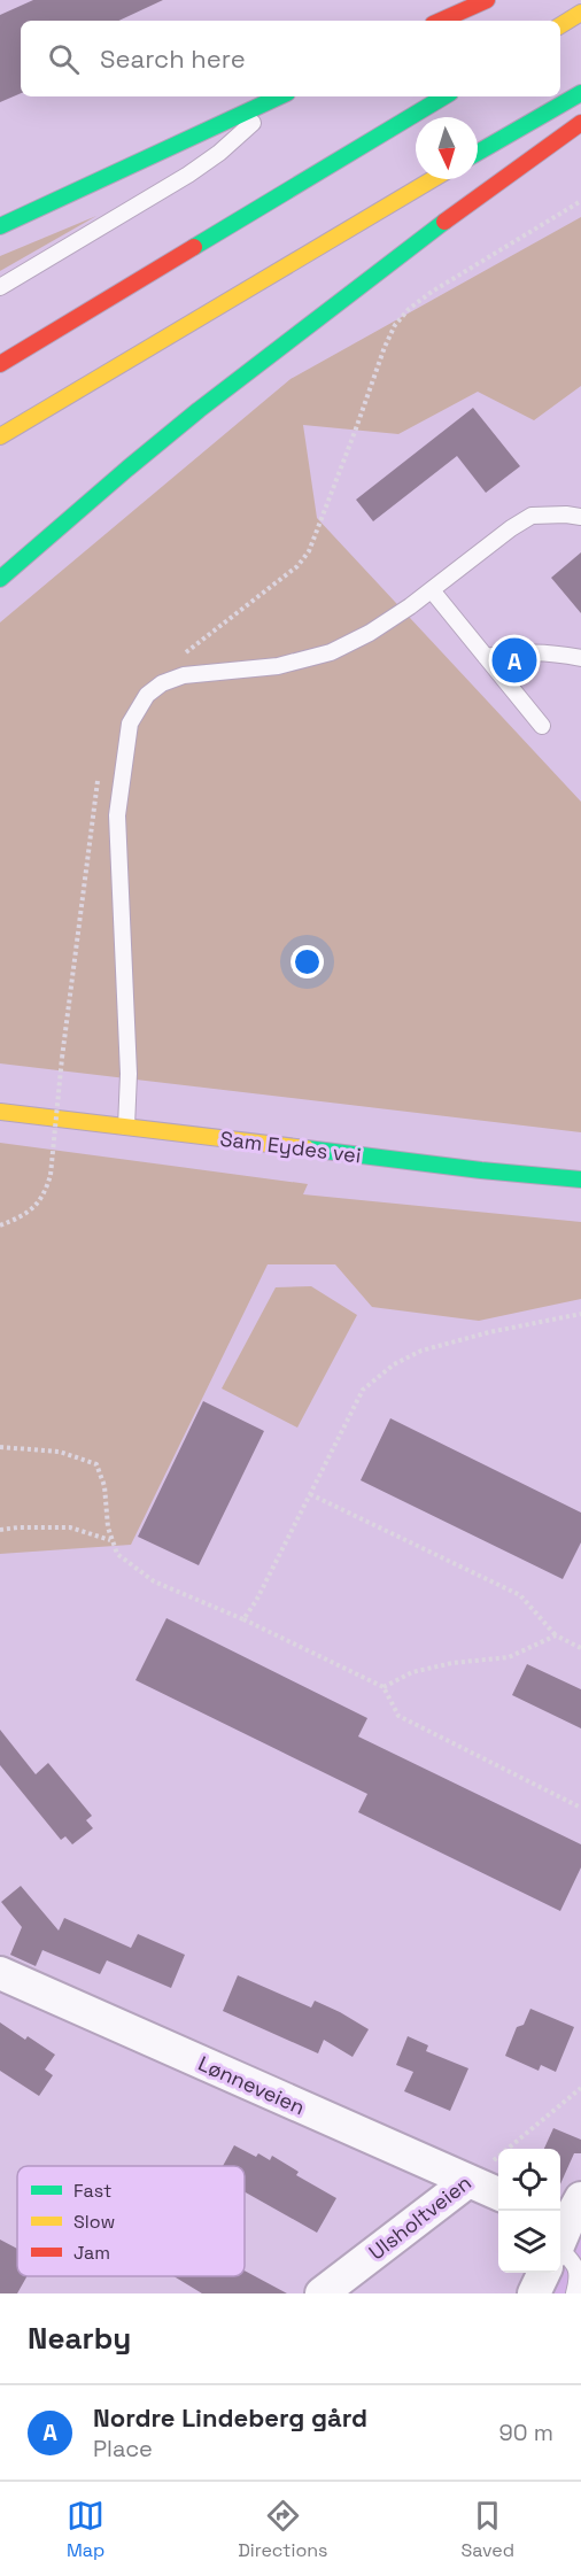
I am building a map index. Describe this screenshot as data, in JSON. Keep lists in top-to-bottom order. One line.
{"streets":{"main road":["Sam Eydes vei"],"street":["Lønneveien","Ulsholtveien"]},"crossings":[["Lønneveien","Ulsholtveien"]],"legend":["Fast","Slow","Jam"],"north":"bottom","page":{"search":"Search here","pins":"A","heading":"Nearby","list":[{"mark":"A","name":"Nordre Lindeberg gård","note":"Place","value":"90 m"}],"nav":["Map","Directions","Saved"]}}
